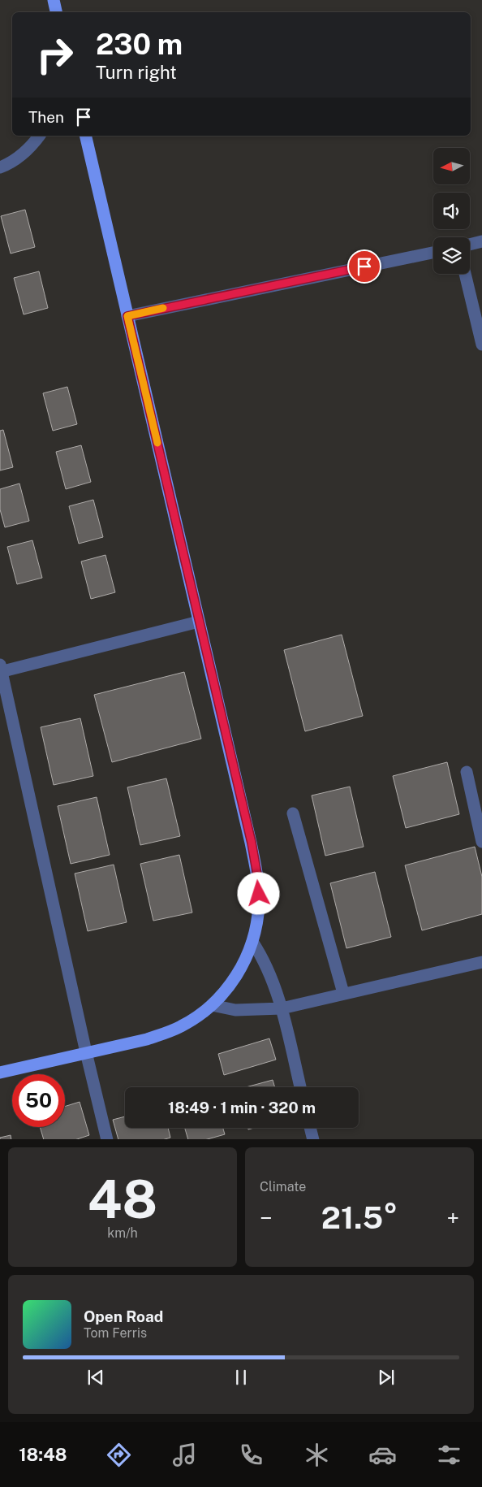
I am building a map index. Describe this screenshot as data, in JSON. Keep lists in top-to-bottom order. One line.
{"north":"left","page":{"turn":["230 m","Turn right"],"then":"Then","limit":"50","trip":"18:49 · 1 min · 320 m","tile":[["48","km/h"],"Climate"],"heat":["−","21.5°","+"],"song":["Open Road","Tom Ferris"],"tabs":"18:48"}}
